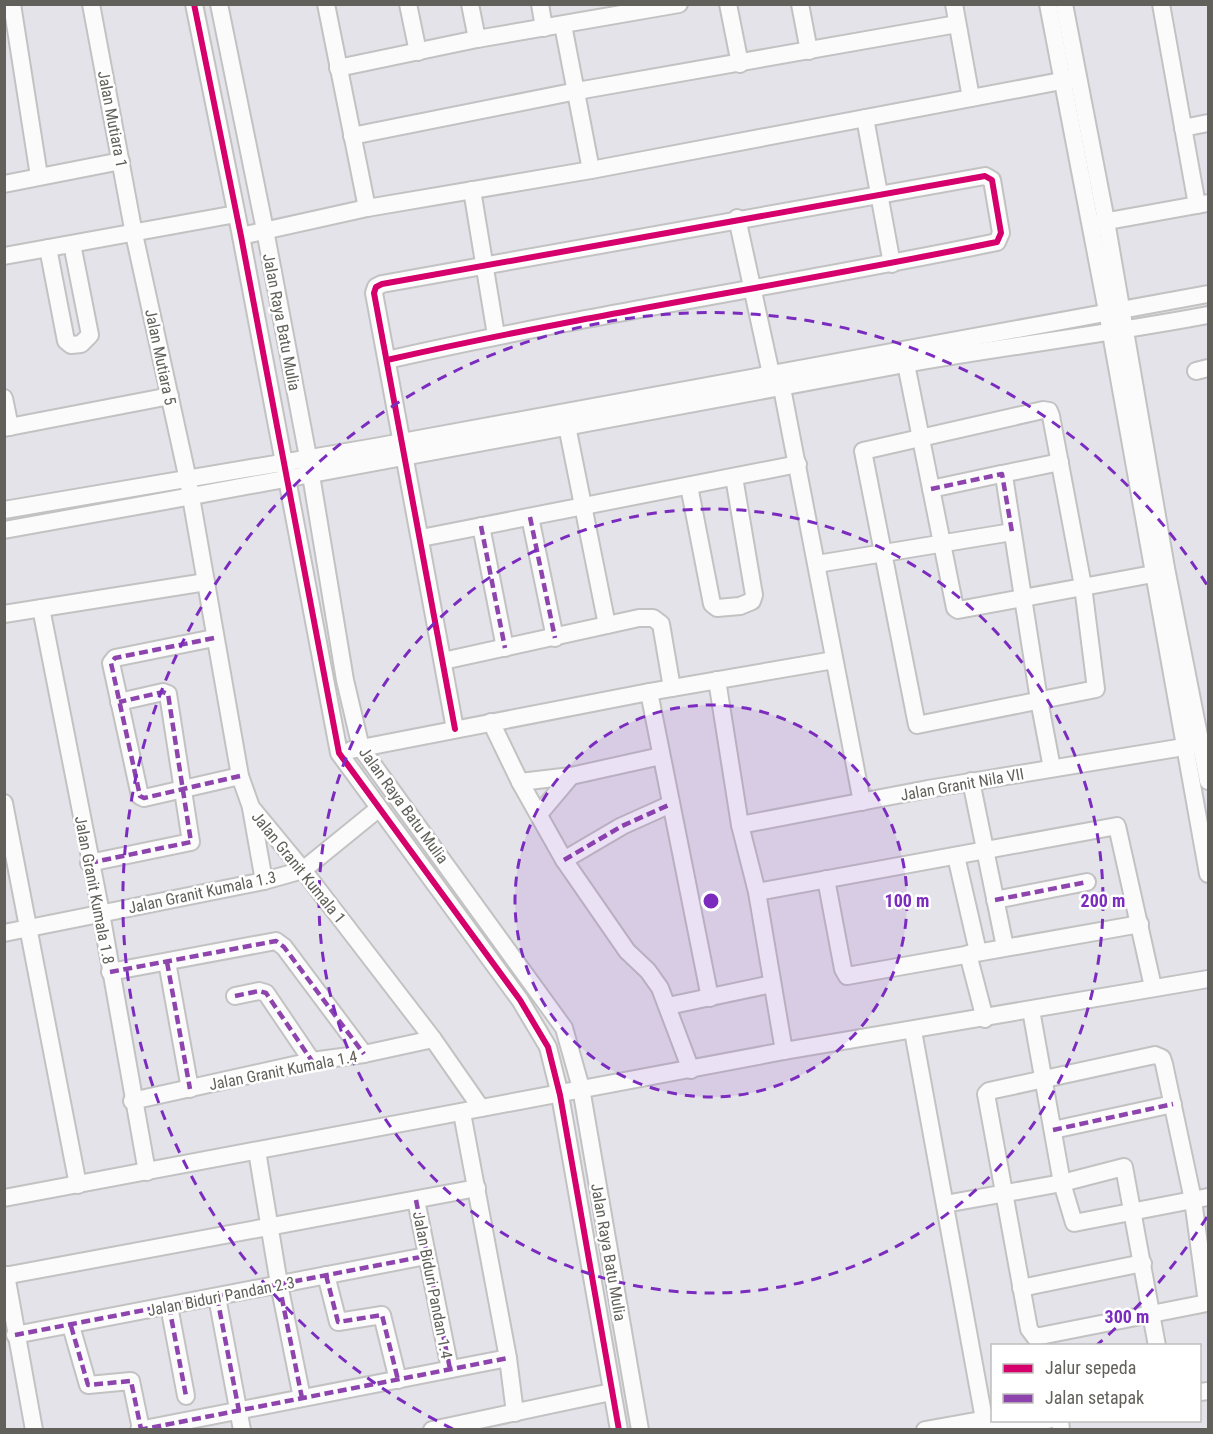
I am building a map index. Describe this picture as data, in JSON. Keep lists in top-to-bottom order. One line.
{"streets":{"street":["Jalan Mutiara 1","Jalan Raya Batu Mulia","Jalan Mutiara 5","Jalan Granit Nila VII","Jalan Granit Kumala 1","Jalan Granit Kumala 1.8","Jalan Granit Kumala 1.3","Jalan Granit Kumala 1.4","Jalan Biduri Pandan 1.4","Jalan Biduri Pandan 2.3"]},"crossings":[["Jalan Mutiara 1","Jalan Mutiara 5"],["Jalan Mutiara 5","Jalan Granit Kumala 1"],["Jalan Granit Kumala 1","Jalan Granit Kumala 1.3"],["Jalan Granit Kumala 1","Jalan Granit Kumala 1.4"],["Jalan Granit Kumala 1.8","Jalan Granit Kumala 1.3"],["Jalan Granit Kumala 1.8","Jalan Granit Kumala 1.4"],["Jalan Biduri Pandan 1.4","Jalan Biduri Pandan 2.3"]],"legend":["Jalur sepeda","Jalan setapak"],"rings":["100 m","200 m","300 m"]}
